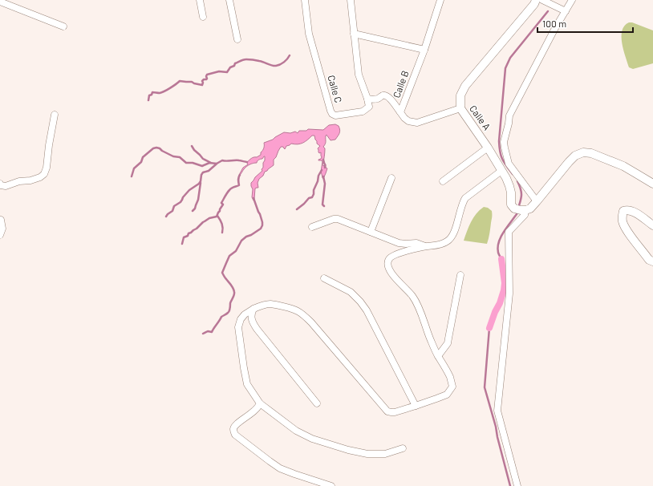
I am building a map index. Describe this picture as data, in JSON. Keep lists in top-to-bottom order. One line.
{"streets":{"street":["Calle B","Calle C","Calle A"]},"crossings":[["Calle B","Calle A"]],"scale_bar":"100 m"}
